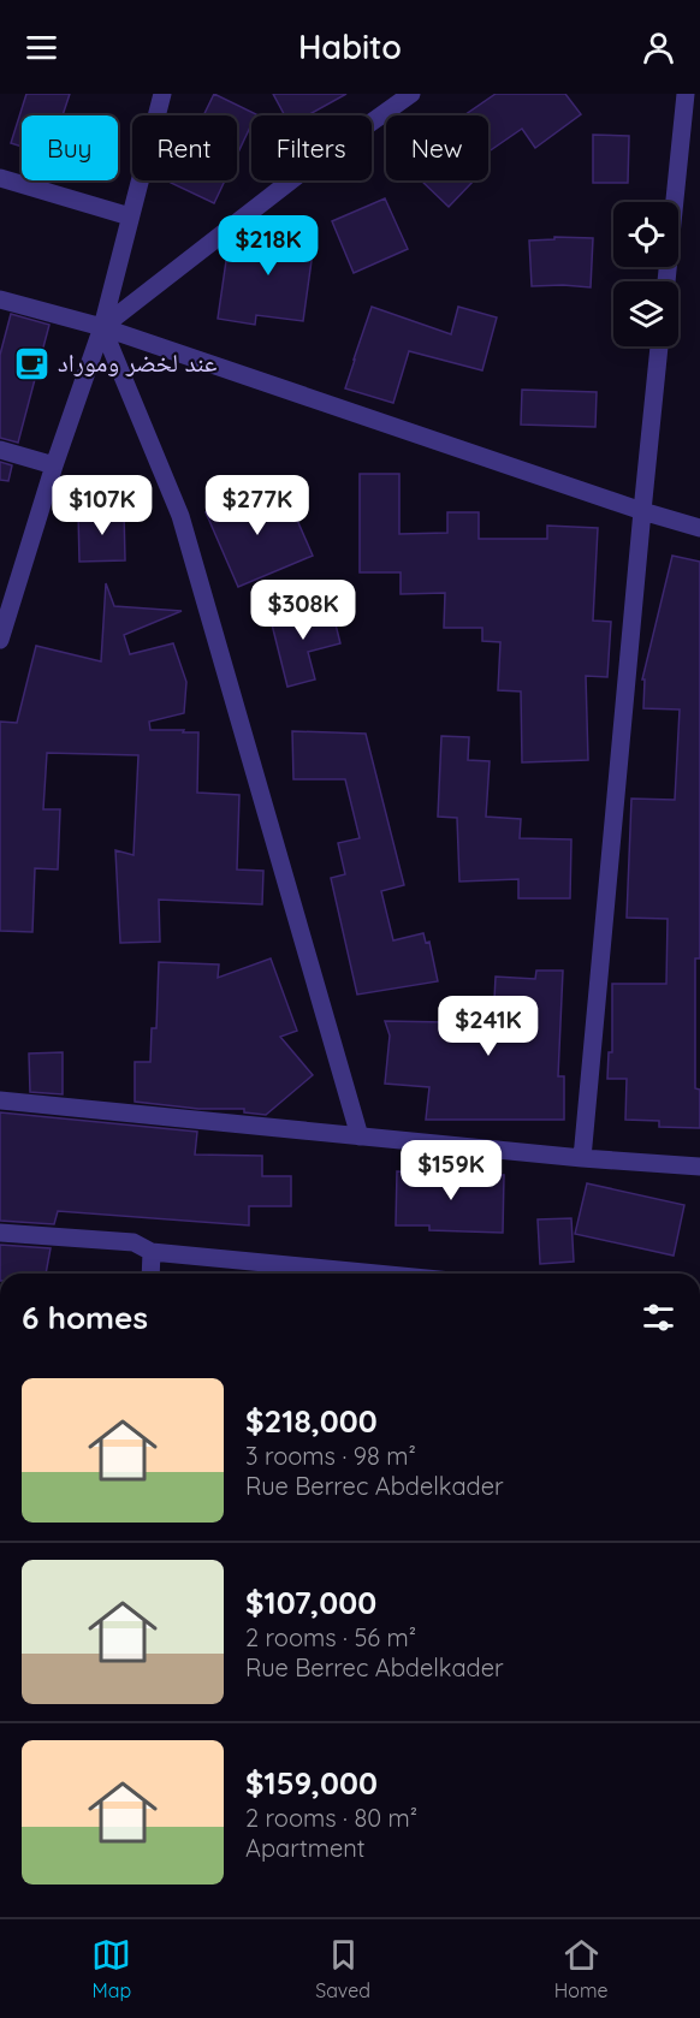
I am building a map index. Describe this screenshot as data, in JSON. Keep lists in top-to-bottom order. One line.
{"places":{"cafe":["عند لخضر وموراد"]},"page":{"header":"Habito","chip":["Buy","Rent","Filters","New"],"price":["$218K","$107K","$277K","$308K","$241K","$159K"],"heading":"6 homes","list":[{"name":"$218,000","note":"3 rooms · 98 m² · Rue Berrec Abdelkader"},{"name":"$107,000","note":"2 rooms · 56 m² · Rue Berrec Abdelkader"},{"name":"$159,000","note":"2 rooms · 80 m² · Apartment"}],"tabs":["Map","Saved","Home"]}}
